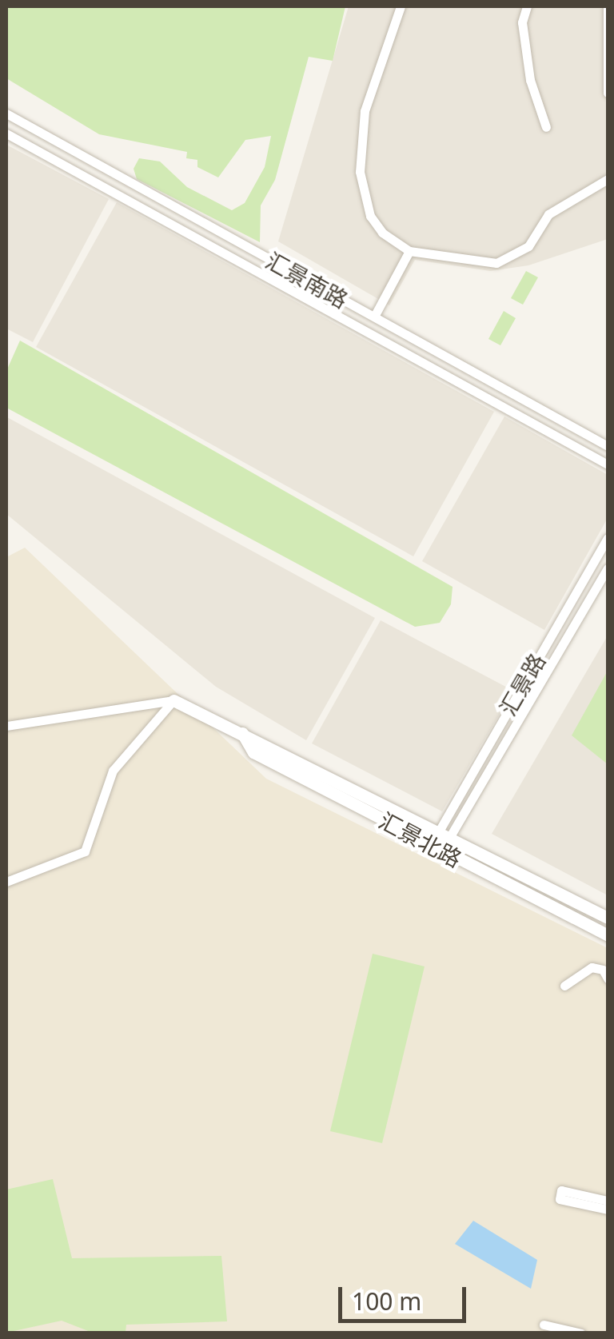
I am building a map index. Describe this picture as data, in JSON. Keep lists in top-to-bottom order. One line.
{"streets":{"street":["汇景南路","汇景路","汇景北路"]},"crossings":[["汇景路","汇景北路"]],"scale_bar":"100 m"}
